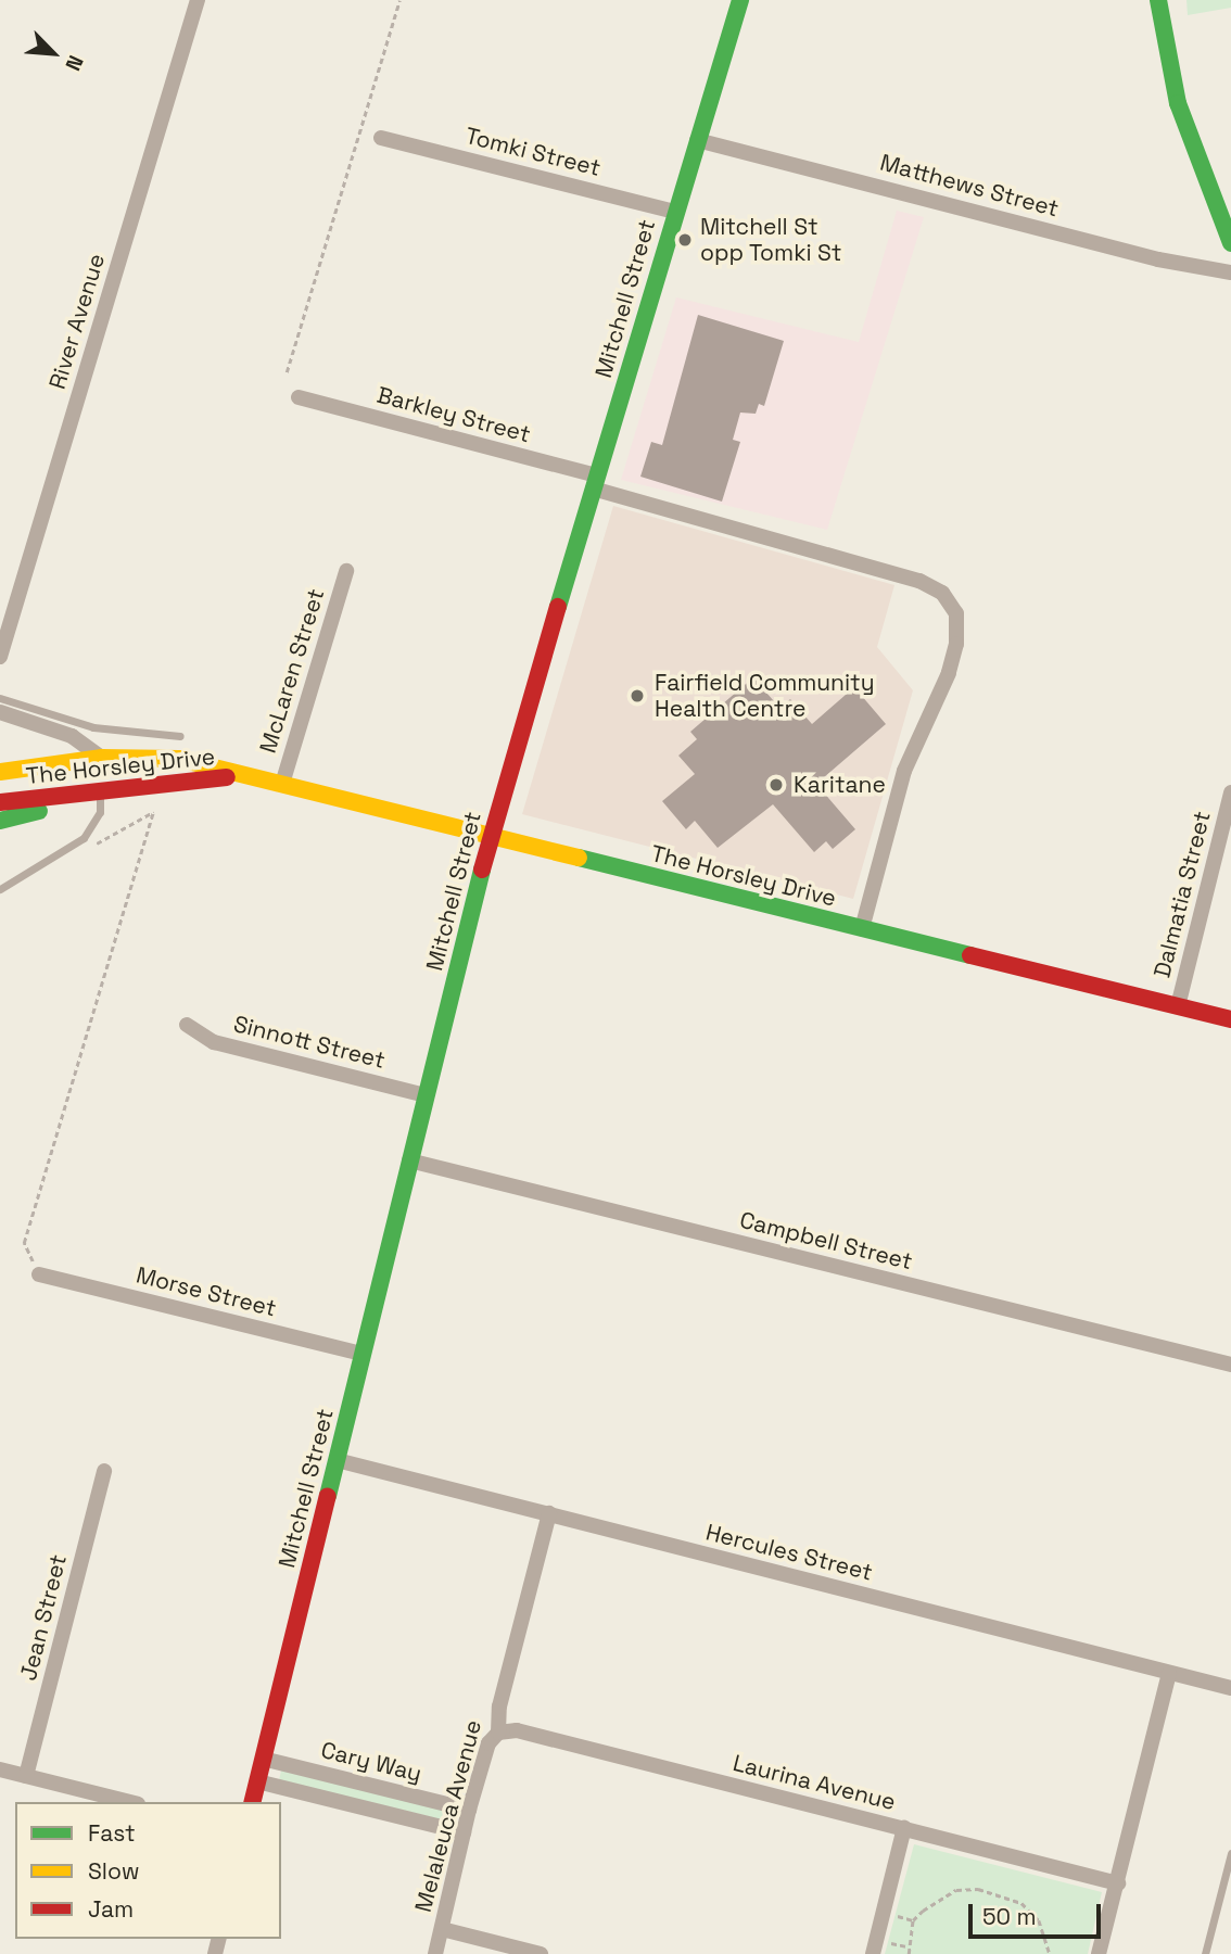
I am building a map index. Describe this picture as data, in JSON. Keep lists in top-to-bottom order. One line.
{"streets":{"street":["Tomki Street","Matthews Street","Mitchell Street","River Avenue","Barkley Street","McLaren Street","The Horsley Drive","Dalmatia Street","Sinnott Street","Campbell Street","Morse Street","Hercules Street","Jean Street","Cary Way","Laurina Avenue","Melaleuca Avenue"]},"crossings":[["Tomki Street","Mitchell Street"],["Matthews Street","Mitchell Street"],["Mitchell Street","Barkley Street"],["Mitchell Street","The Horsley Drive"],["Mitchell Street","Sinnott Street"],["Mitchell Street","Campbell Street"],["Mitchell Street","Morse Street"],["Mitchell Street","Hercules Street"],["Mitchell Street","Cary Way"],["Barkley Street","The Horsley Drive"],["McLaren Street","The Horsley Drive"],["The Horsley Drive","Dalmatia Street"],["Hercules Street","Melaleuca Avenue"],["Cary Way","Melaleuca Avenue"],["Laurina Avenue","Melaleuca Avenue"]],"places":["Mitchell St opp Tomki St","Fairfield Community Health Centre","Karitane"],"legend":["Fast","Slow","Jam"],"scale_bar":"50 m","north":"bottom right"}
